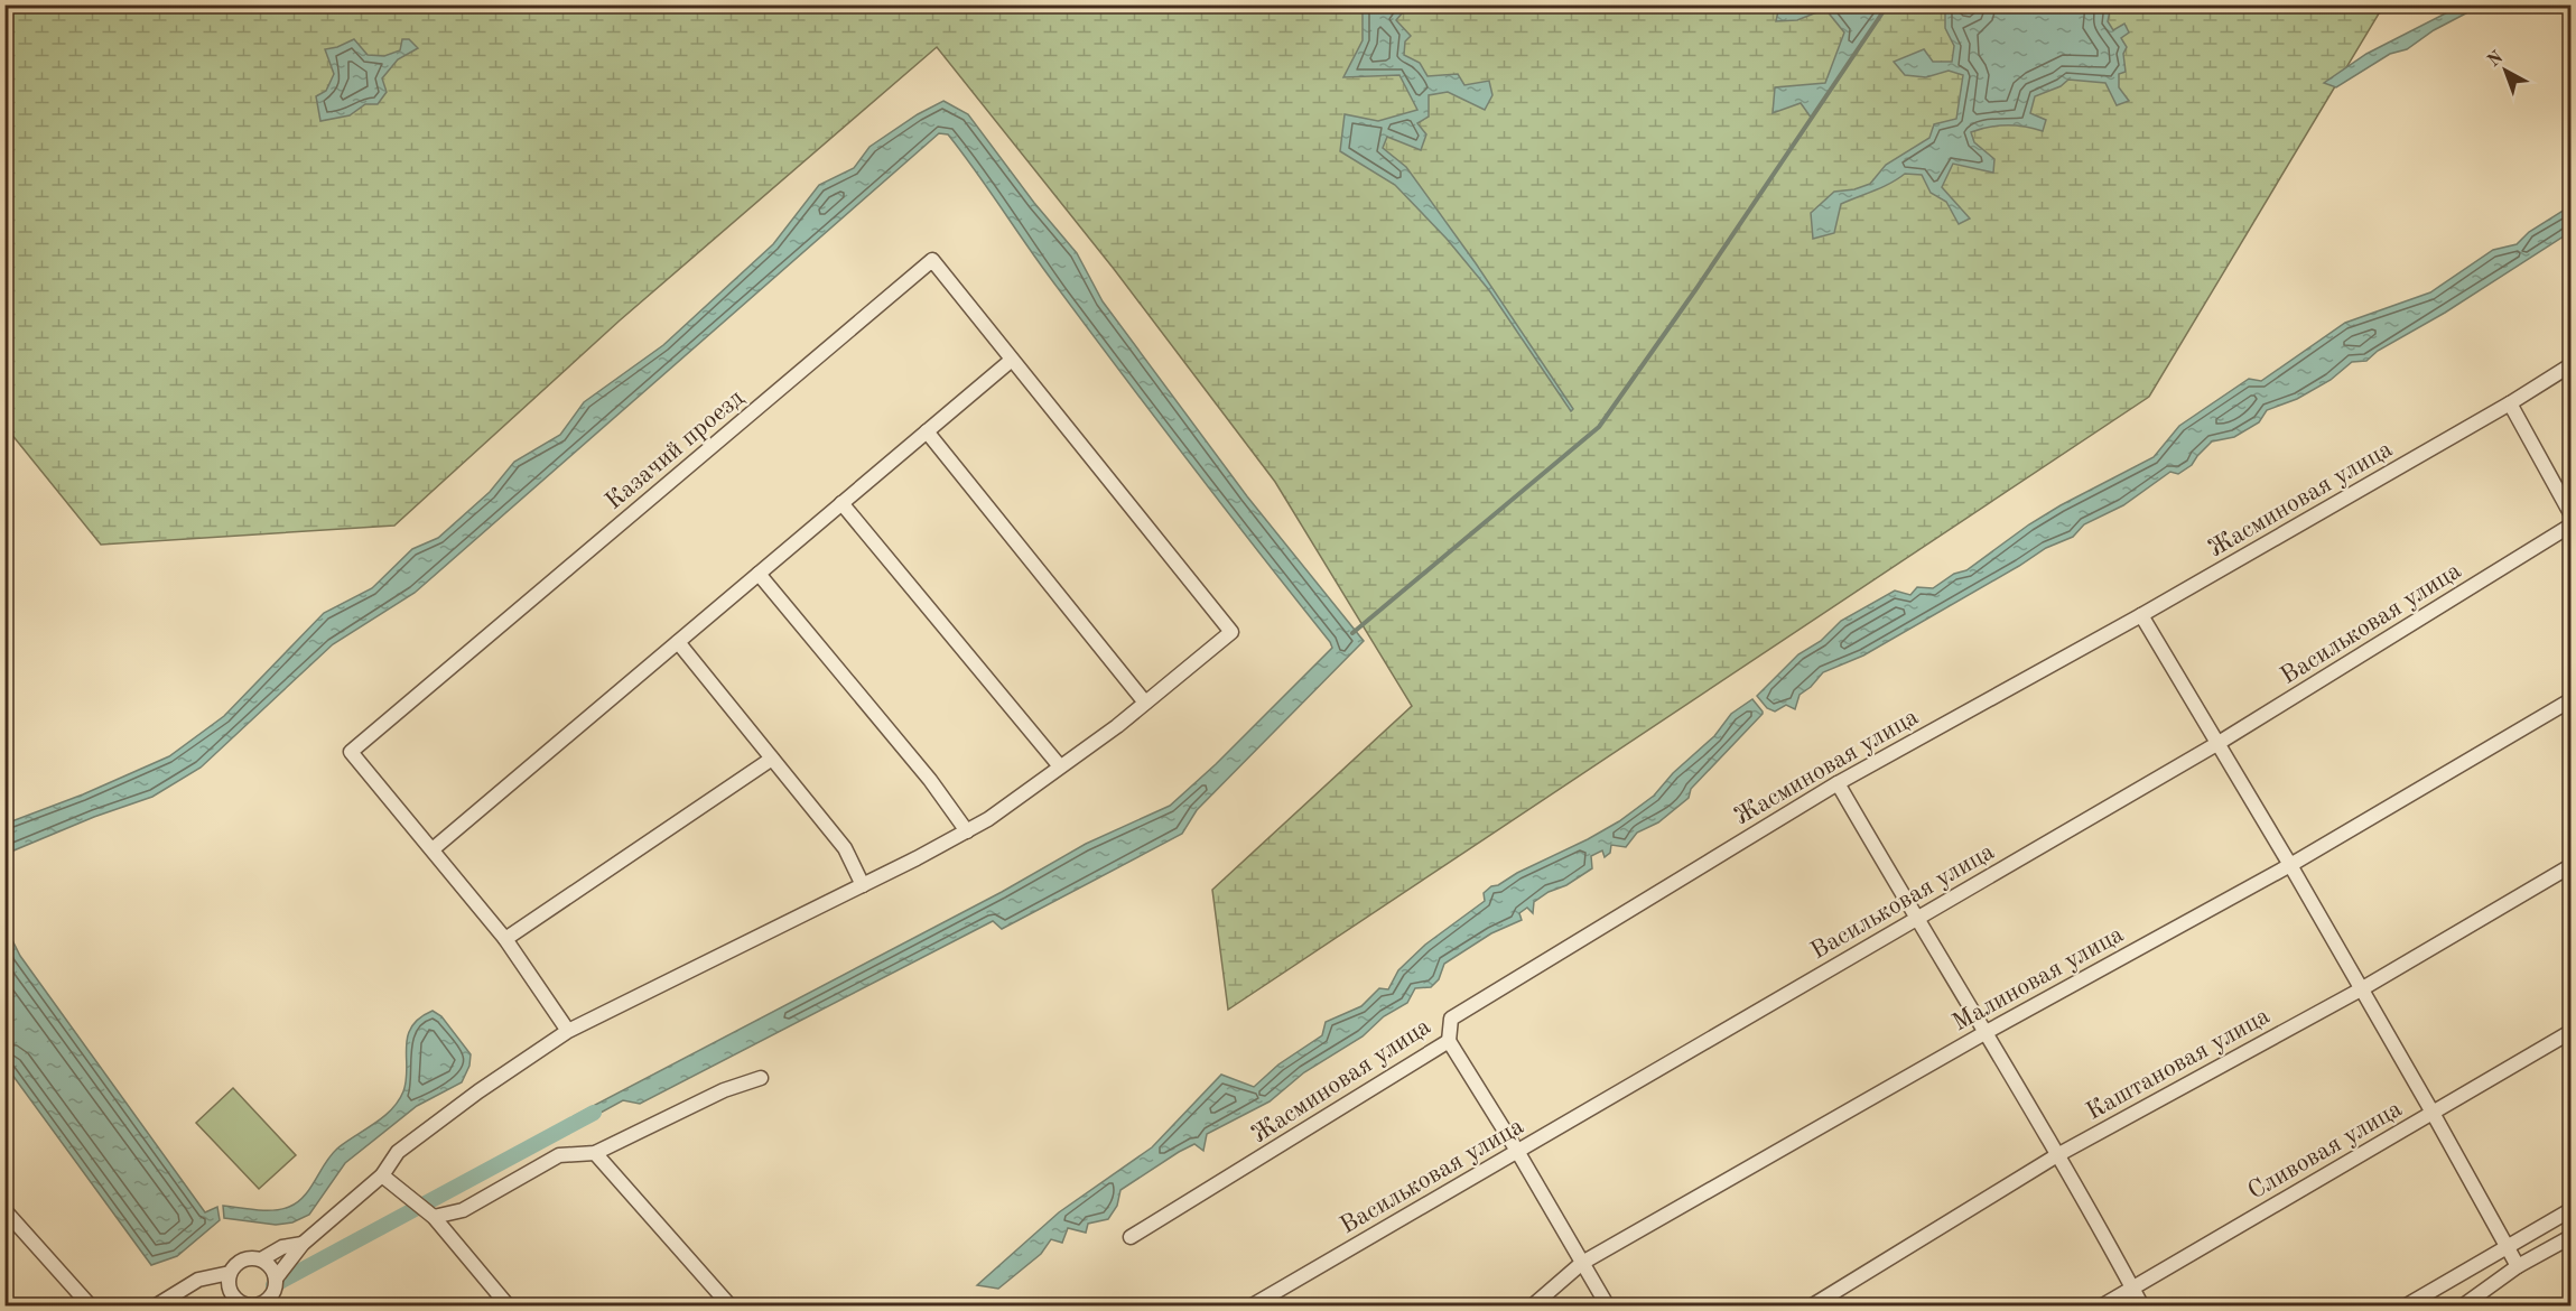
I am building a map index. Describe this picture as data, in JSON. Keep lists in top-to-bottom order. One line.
{"streets":{"street":["Казачий проезд","Жасминовая улица","Васильковая улица","Малиновая улица","Каштановая улица","Сливовая улица"]},"north":"top left"}
